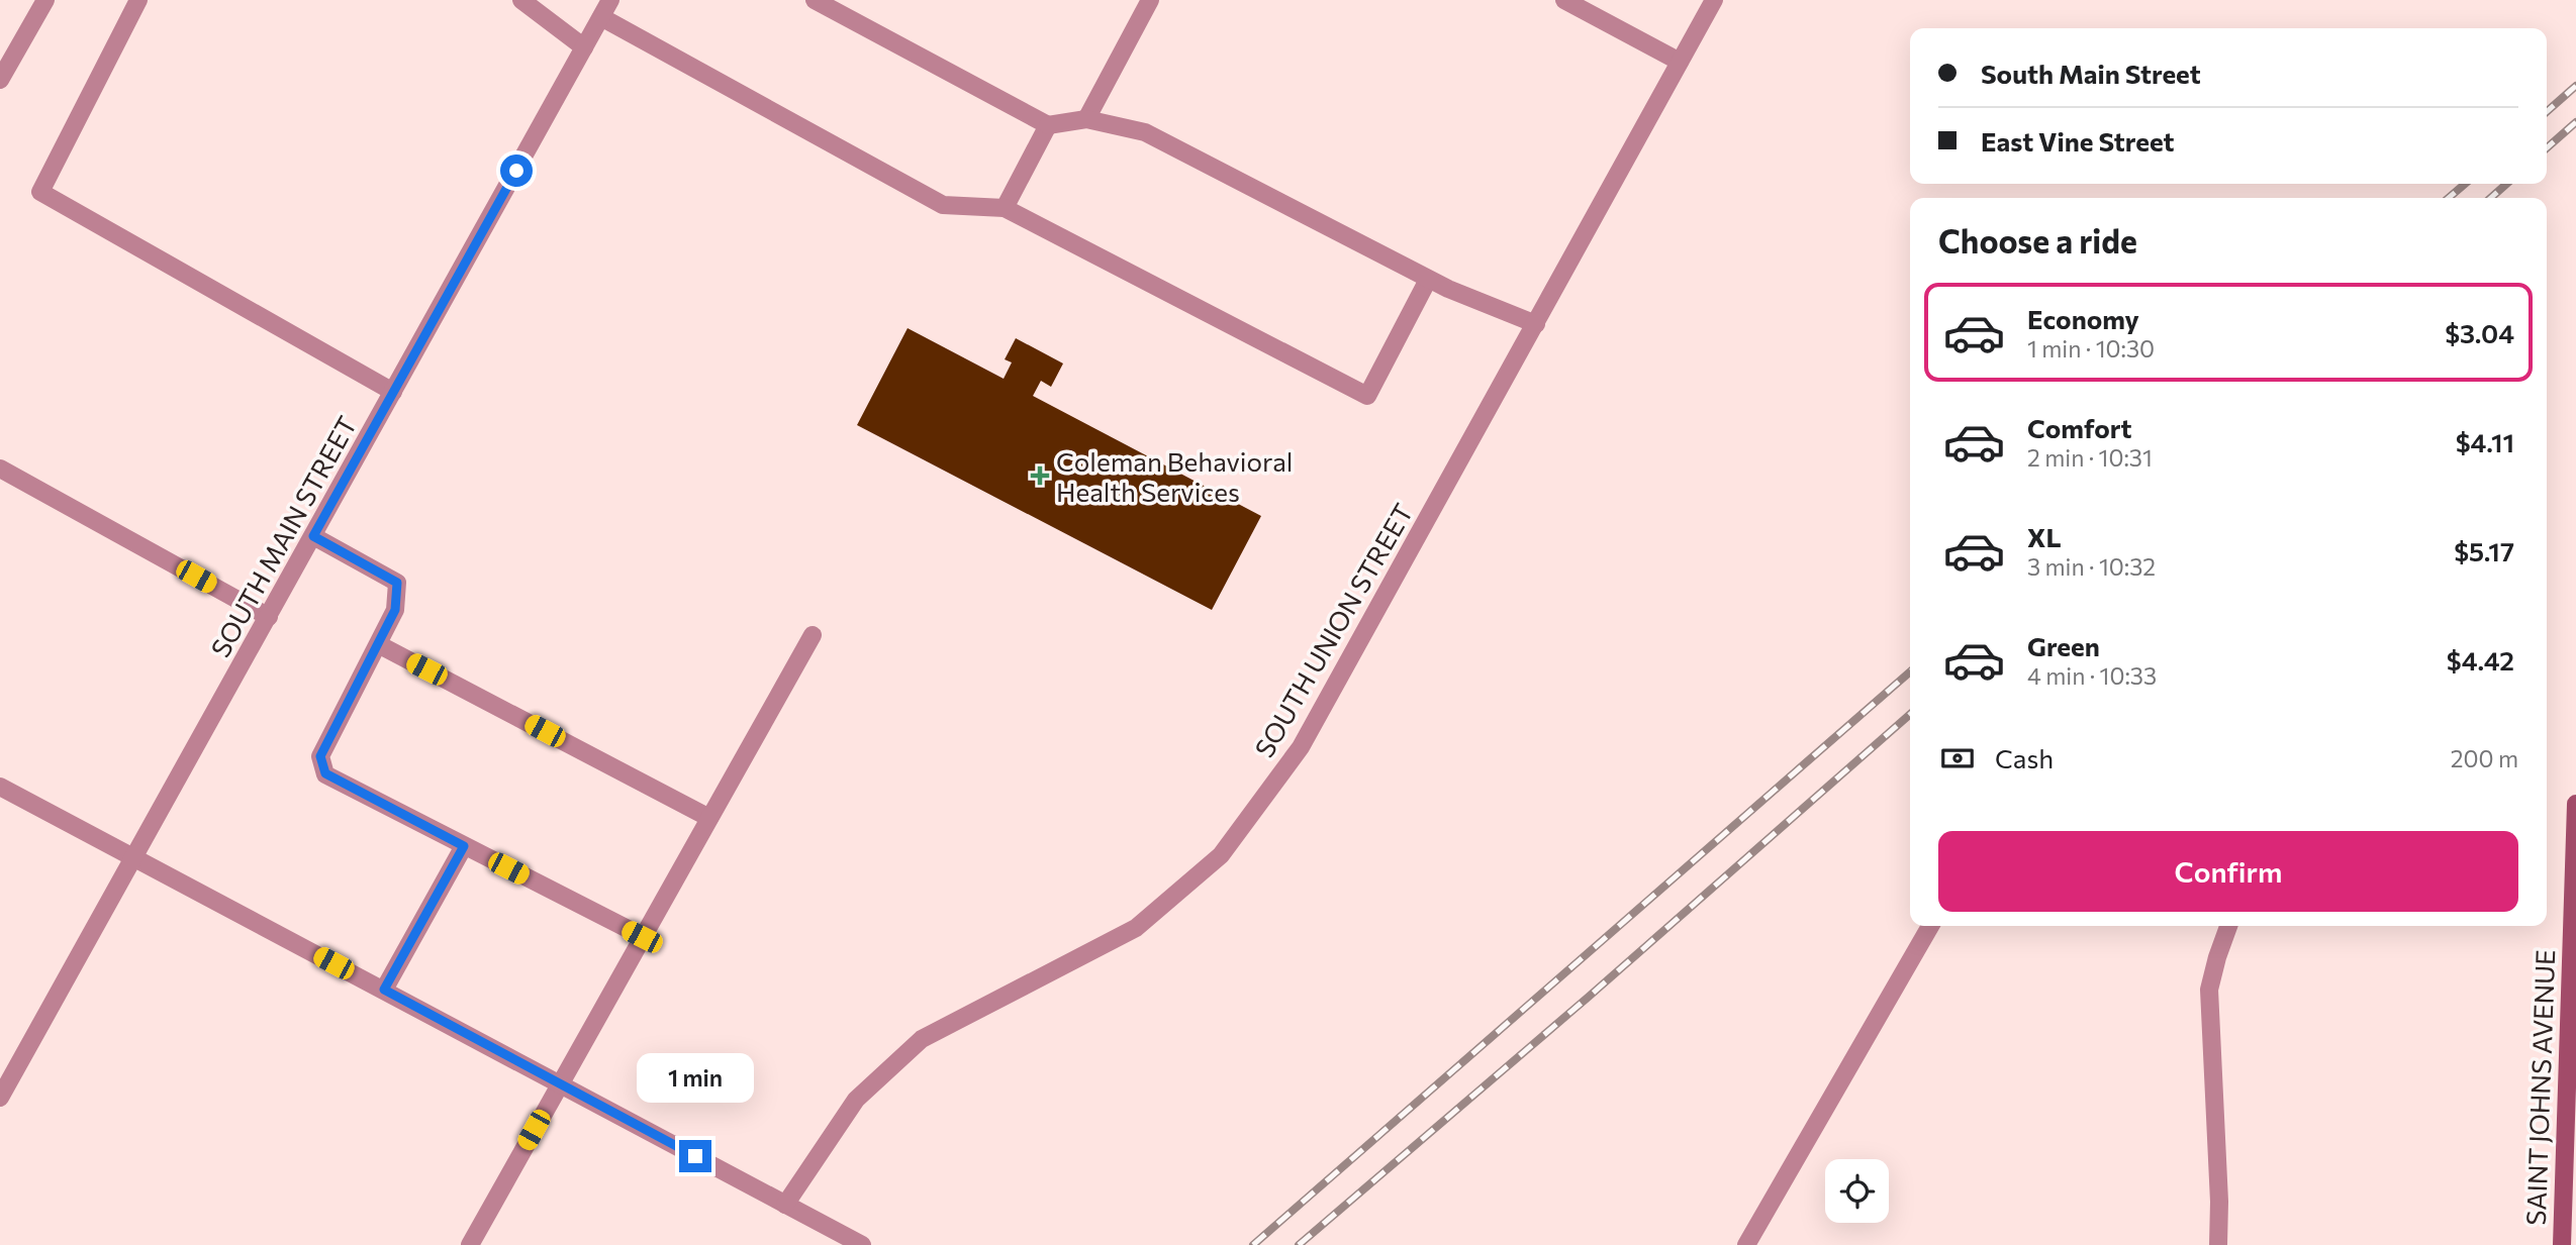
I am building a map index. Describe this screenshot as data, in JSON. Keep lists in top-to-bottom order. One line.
{"streets":{"street":["SOUTH MAIN STREET","SOUTH UNION STREET","SAINT JOHNS AVENUE"]},"places":{"health":["Coleman Behavioral Health Services"]},"page":{"banner":["South Main Street","East Vine Street"],"heading":"Choose a ride","list":[{"name":"Economy","note":"1 min · 10:30","value":"$3.04"},{"name":"Comfort","note":"2 min · 10:31","value":"$4.11"},{"name":"XL","note":"3 min · 10:32","value":"$5.17"},{"name":"Green","note":"4 min · 10:33","value":"$4.42"}],"pay":["Cash","200 m"],"buttons":"Confirm","bubble":"1 min"}}
